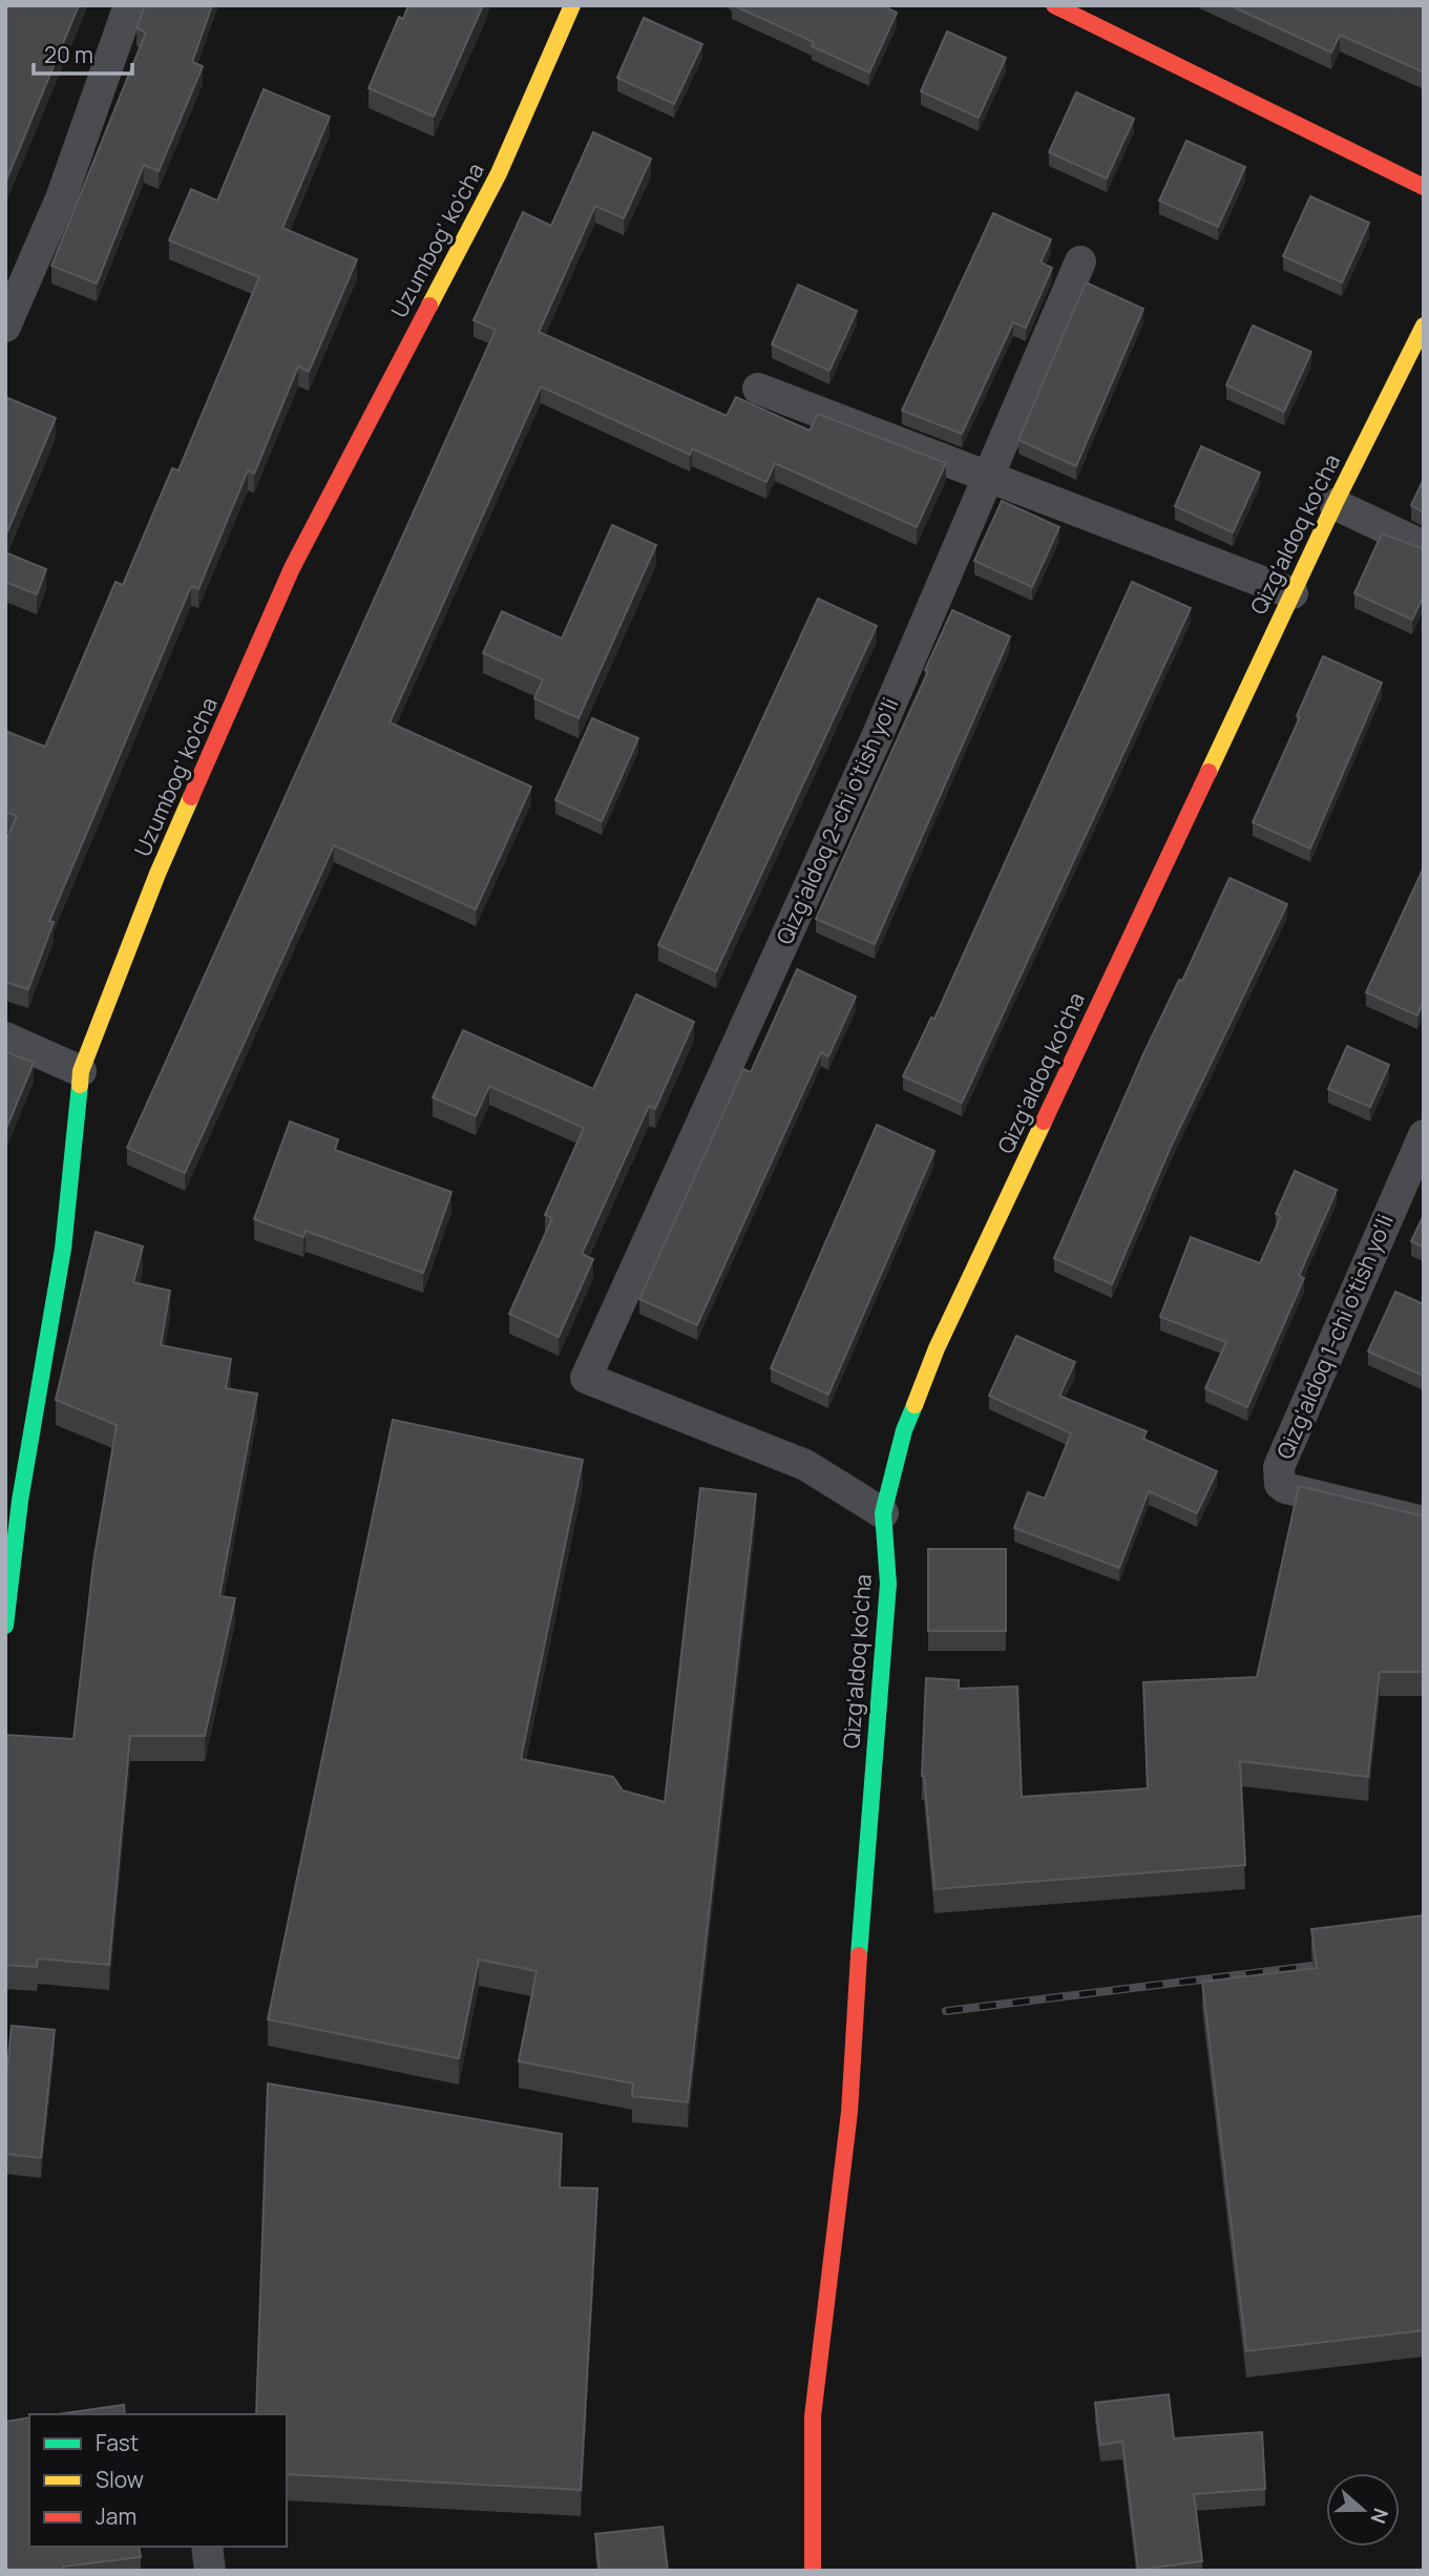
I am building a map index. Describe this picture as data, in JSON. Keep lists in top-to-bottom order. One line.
{"streets":{"street":["Uzumbog' ko'cha","Qizg'aldoq ko'cha","Qizg'aldoq 2-chi o'tish yo'li","Qizg'aldoq 1-chi o'tish yo'li"]},"crossings":[["Qizg'aldoq ko'cha","Qizg'aldoq 2-chi o'tish yo'li"]],"legend":["Fast","Slow","Jam"],"scale_bar":"20 m","north":"right"}
